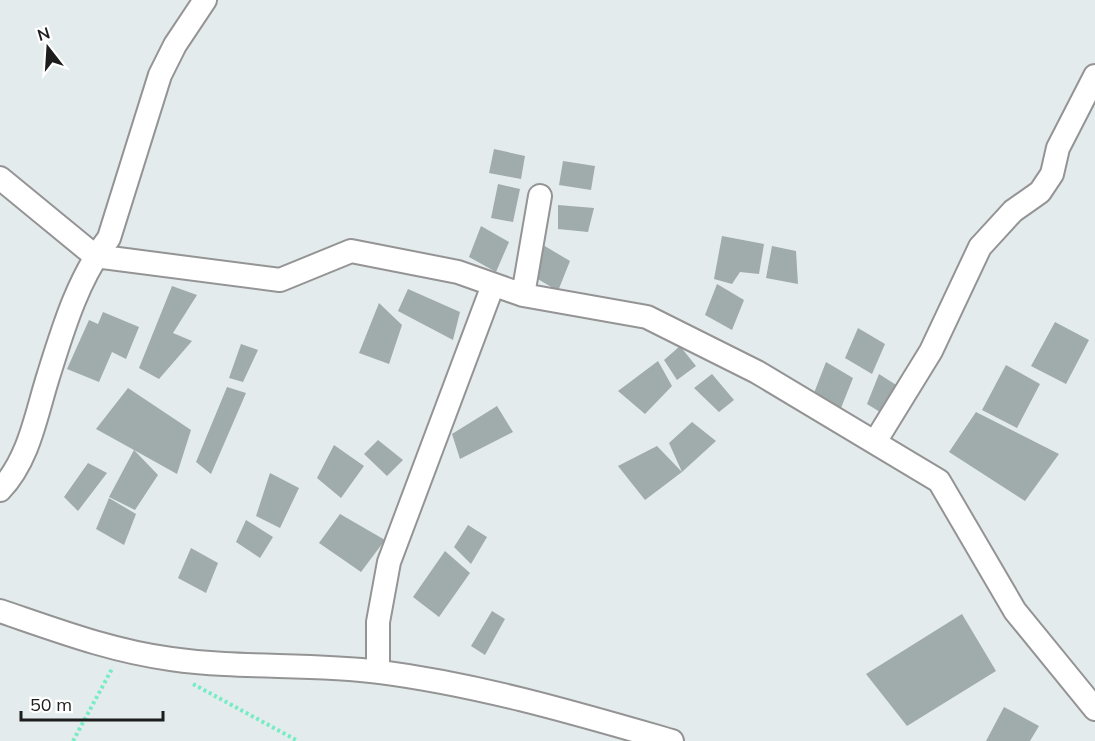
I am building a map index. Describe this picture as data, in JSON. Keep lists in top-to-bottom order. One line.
{"scale_bar":"50 m","north":"top"}
